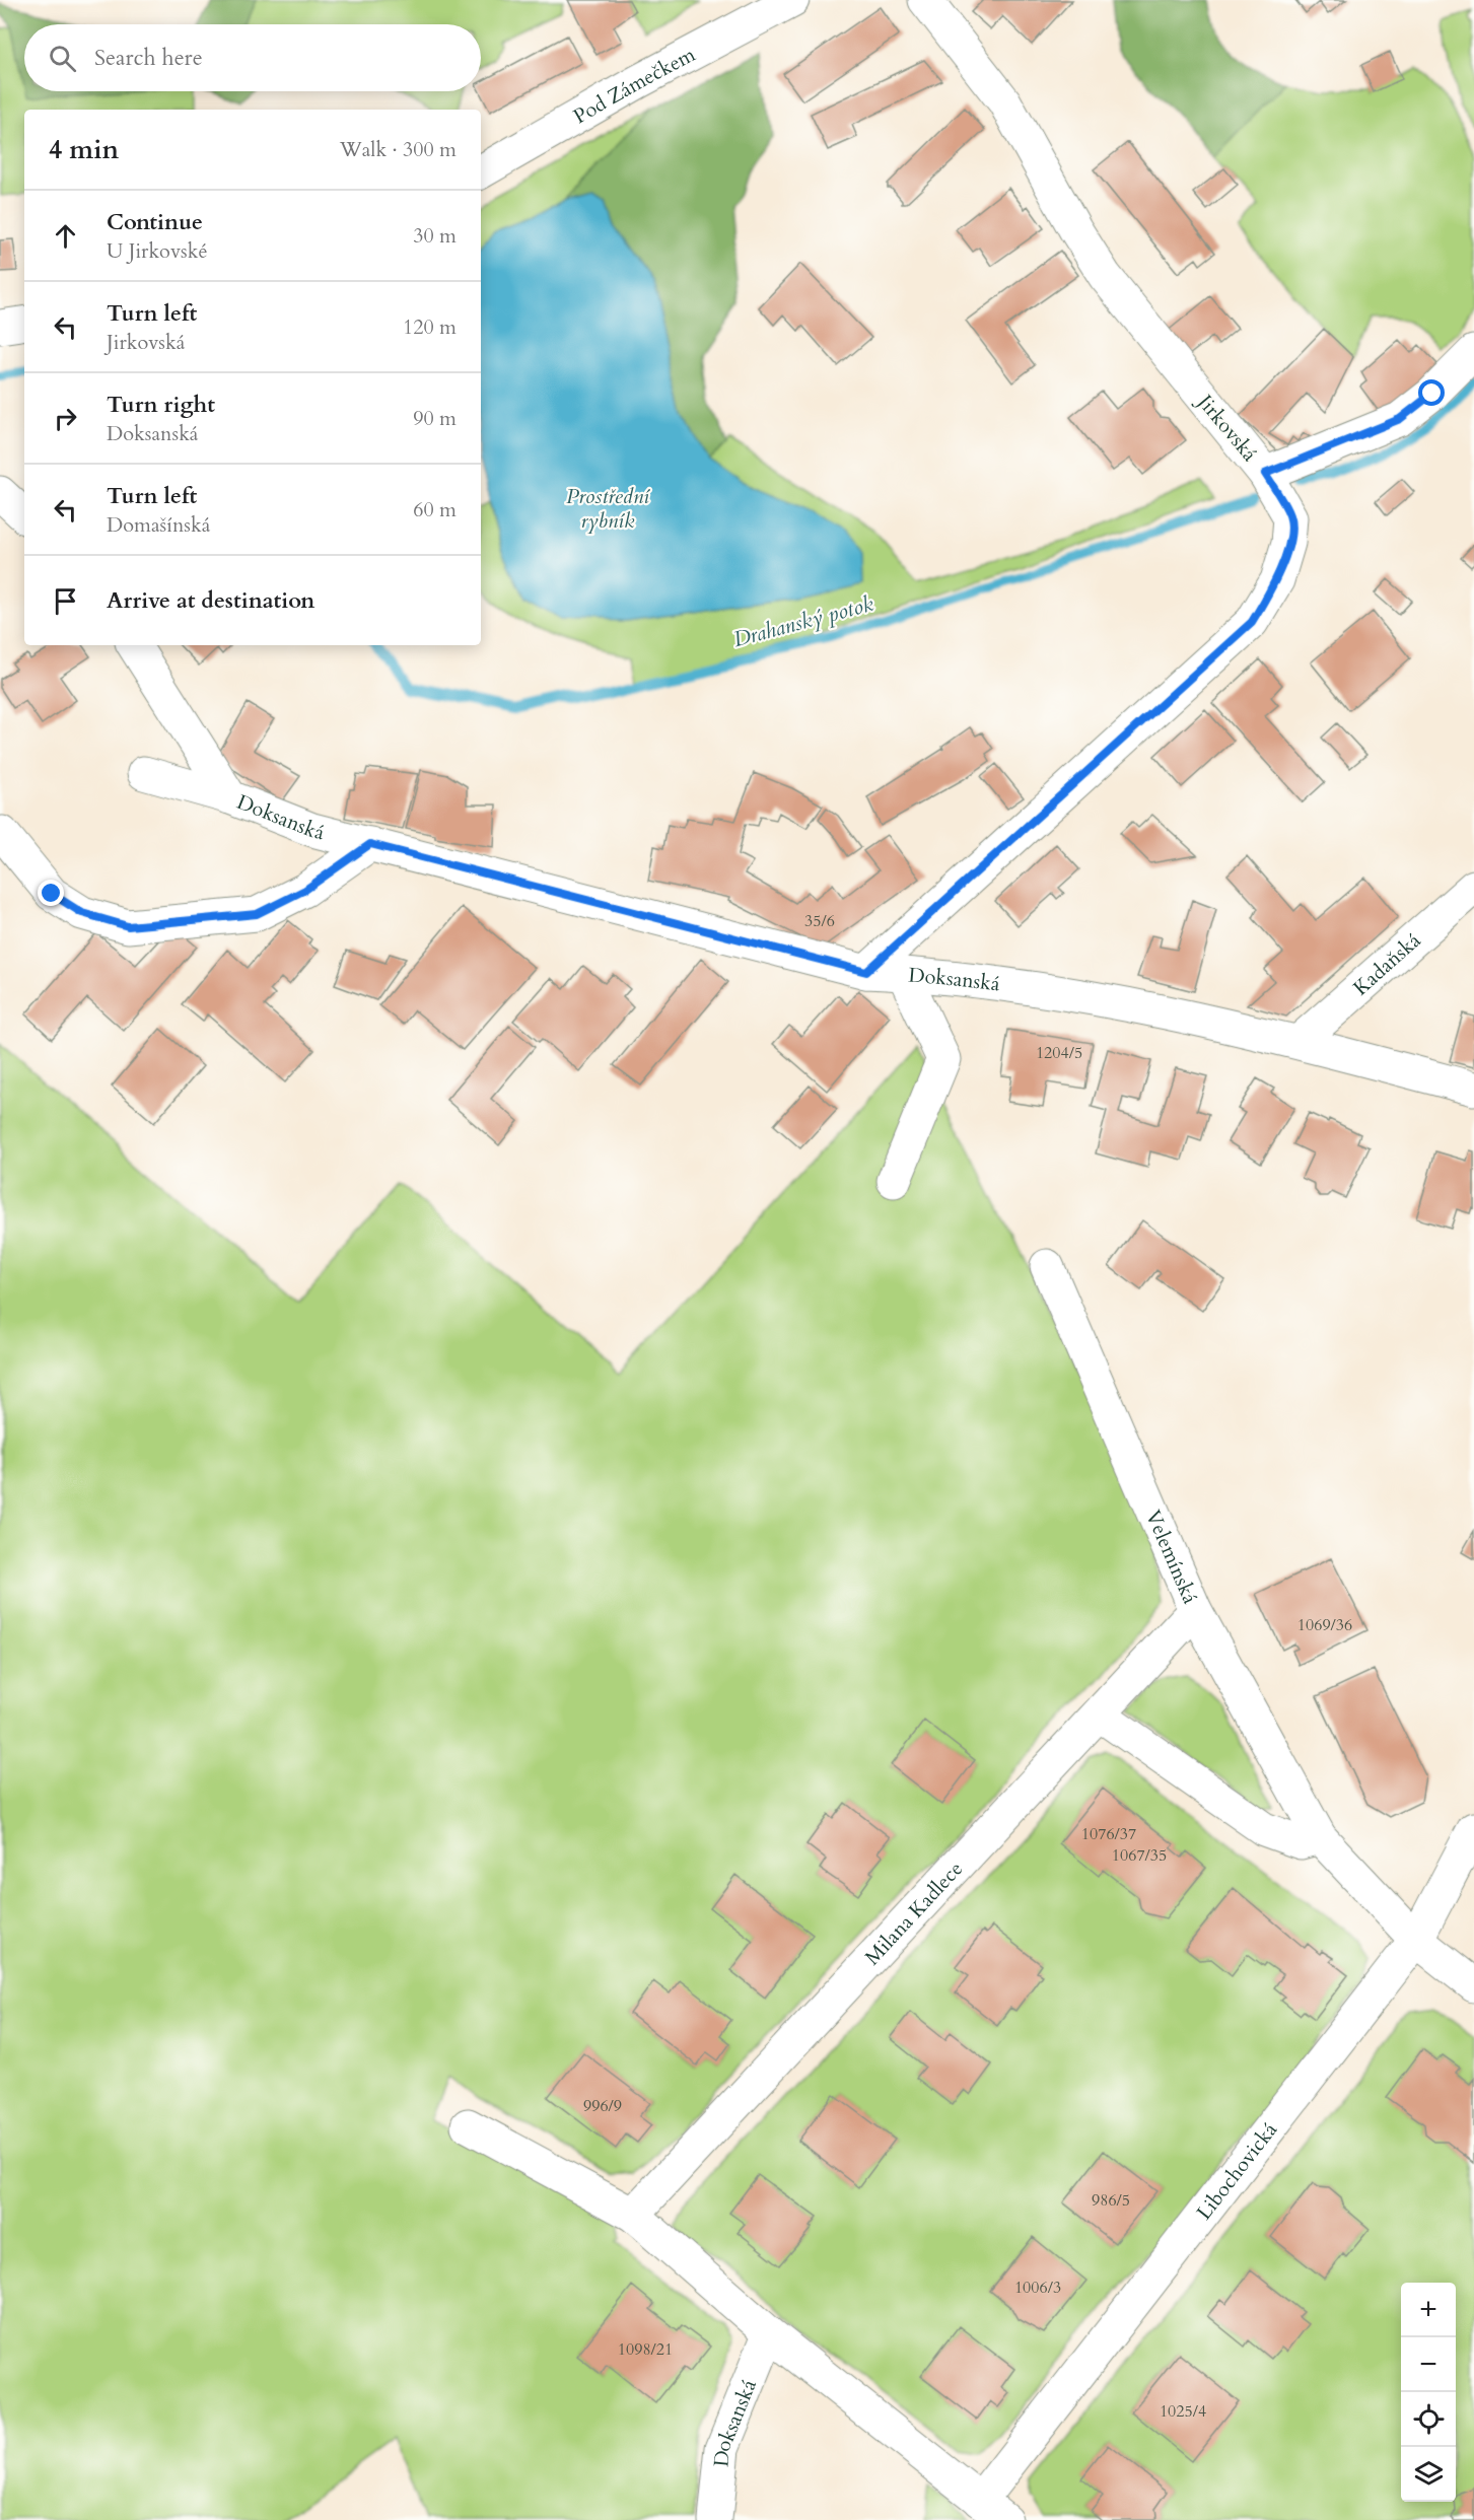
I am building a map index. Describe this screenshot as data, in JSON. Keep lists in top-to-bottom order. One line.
{"streets":{"street":["Pod Zámečkem","Jirkovská","Doksanská","Kadaňská","Velemínská","Milana Kadlece","Libochovická"]},"crossings":[["Jirkovská","Doksanská"],["Doksanská","Kadaňská"],["Velemínská","Milana Kadlece"],["Velemínská","Libochovická"]],"water":["Prostřední rybník","Drahanský potok"],"house_numbers":["35/6","1204/5","1069/36","1076/37","1067/35","996/9","986/5","1006/3","1098/21","1025/4"],"page":{"search":"Search here","heading":["4 min","Walk · 300 m"],"list":[["Continue","U Jirkovské","30 m"],["Turn left","Jirkovská","120 m"],["Turn right","Doksanská","90 m"],["Turn left","Domašínská","60 m"],"Arrive at destination"],"map_buttons":["+","−"]}}
